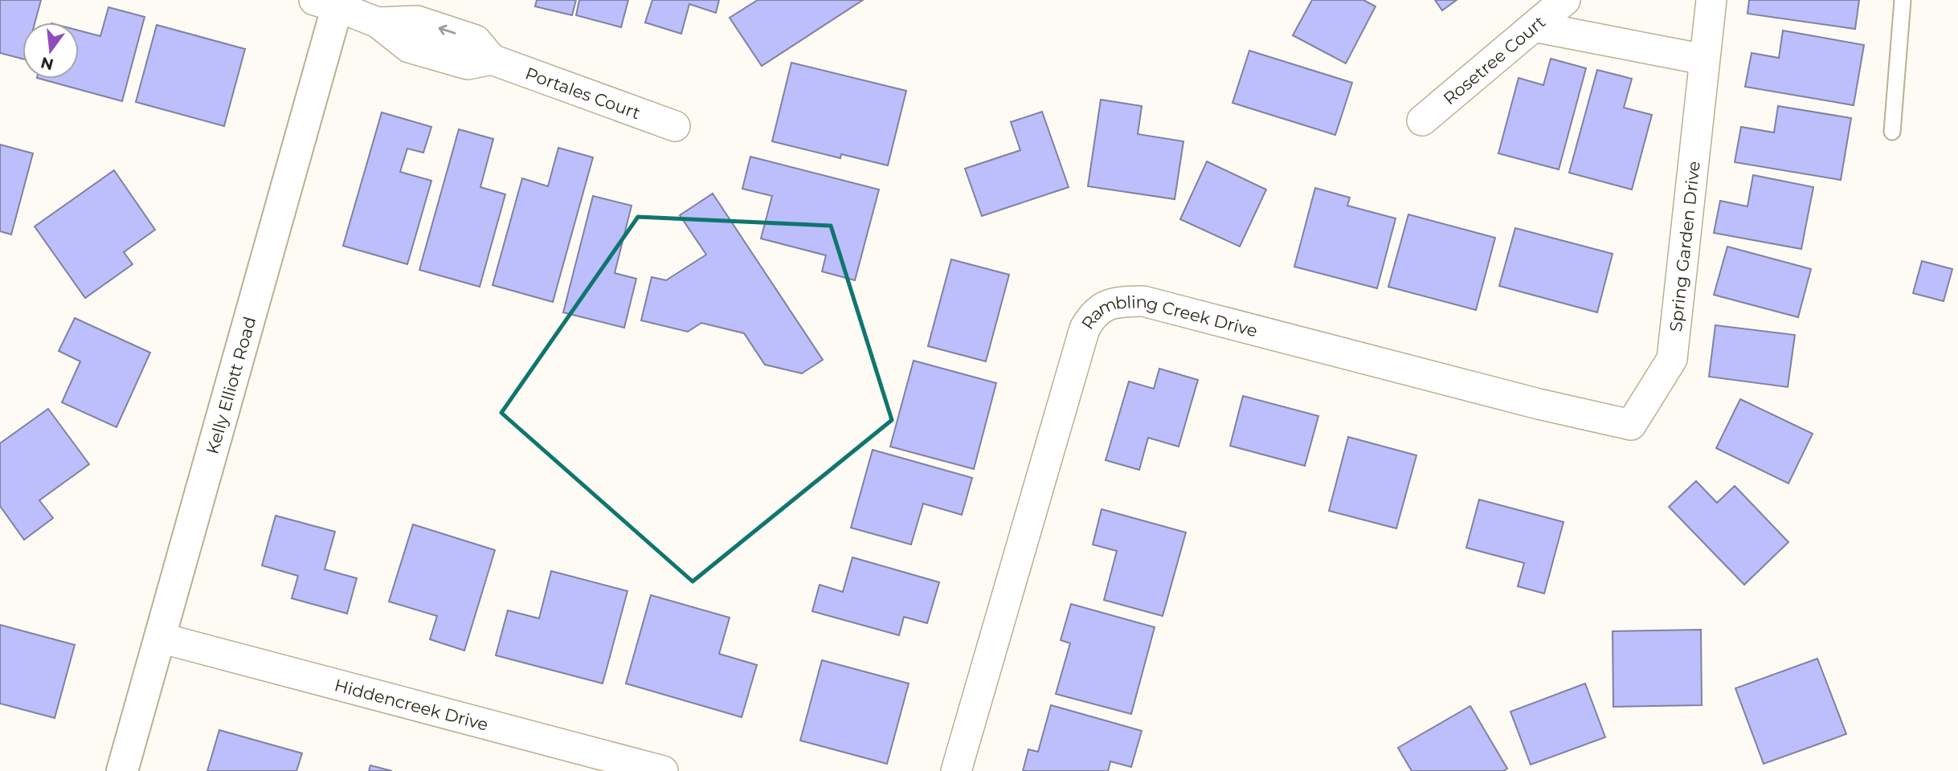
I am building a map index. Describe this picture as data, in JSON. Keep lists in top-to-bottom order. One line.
{"streets":{"street":["Rosetree Court","Portales Court","Spring Garden Drive","Rambling Creek Drive","Kelly Elliott Road","Hiddencreek Drive"]},"crossings":[["Portales Court","Kelly Elliott Road"],["Spring Garden Drive","Rambling Creek Drive"],["Kelly Elliott Road","Hiddencreek Drive"]],"north":"bottom"}
